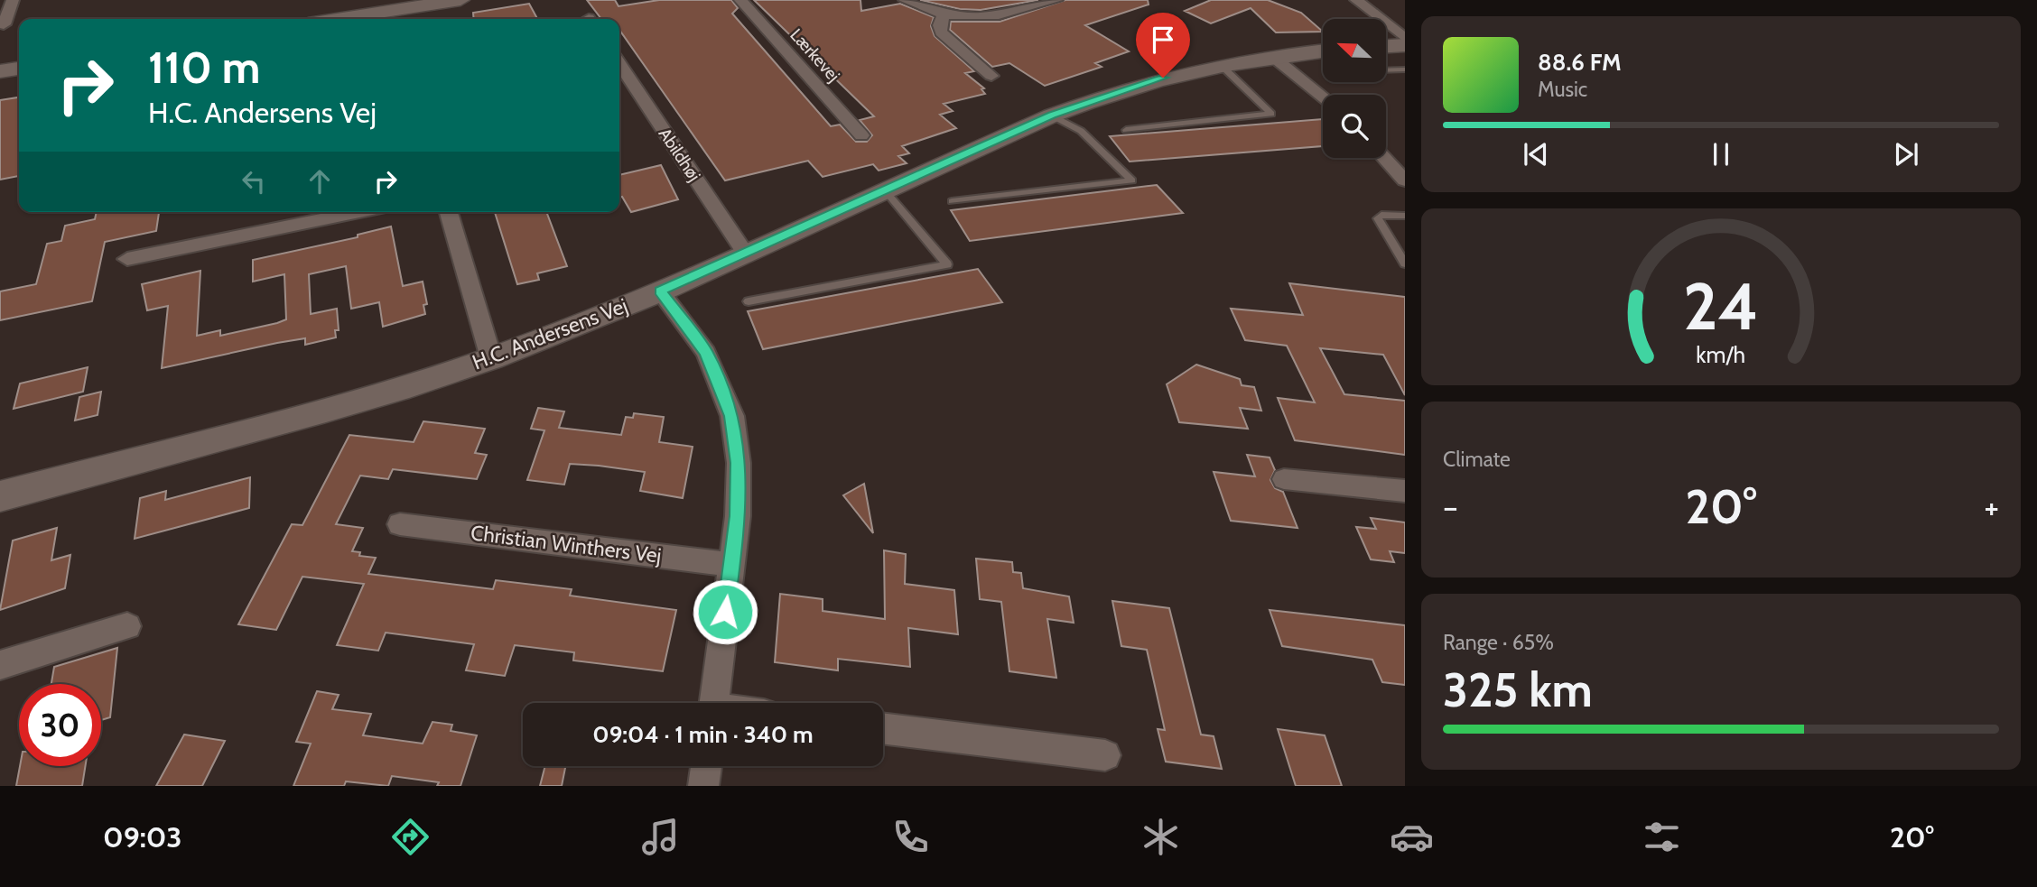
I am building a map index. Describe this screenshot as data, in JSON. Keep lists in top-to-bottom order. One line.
{"streets":{"street":["Lærkevej","Abildhøj","H.C. Andersens Vej","Christian Winthers Vej"]},"crossings":[["Abildhøj","H.C. Andersens Vej"]],"north":"top left","page":{"turn":["110 m","H.C. Andersens Vej"],"song":["88.6 FM","Music"],"tile":["Climate",["Range · 65%","325 km"]],"heat":["−","20°","+"],"limit":"30","trip":"09:04 · 1 min · 340 m","tabs":["09:03","20°"],"gauge":["24","km/h"]}}
